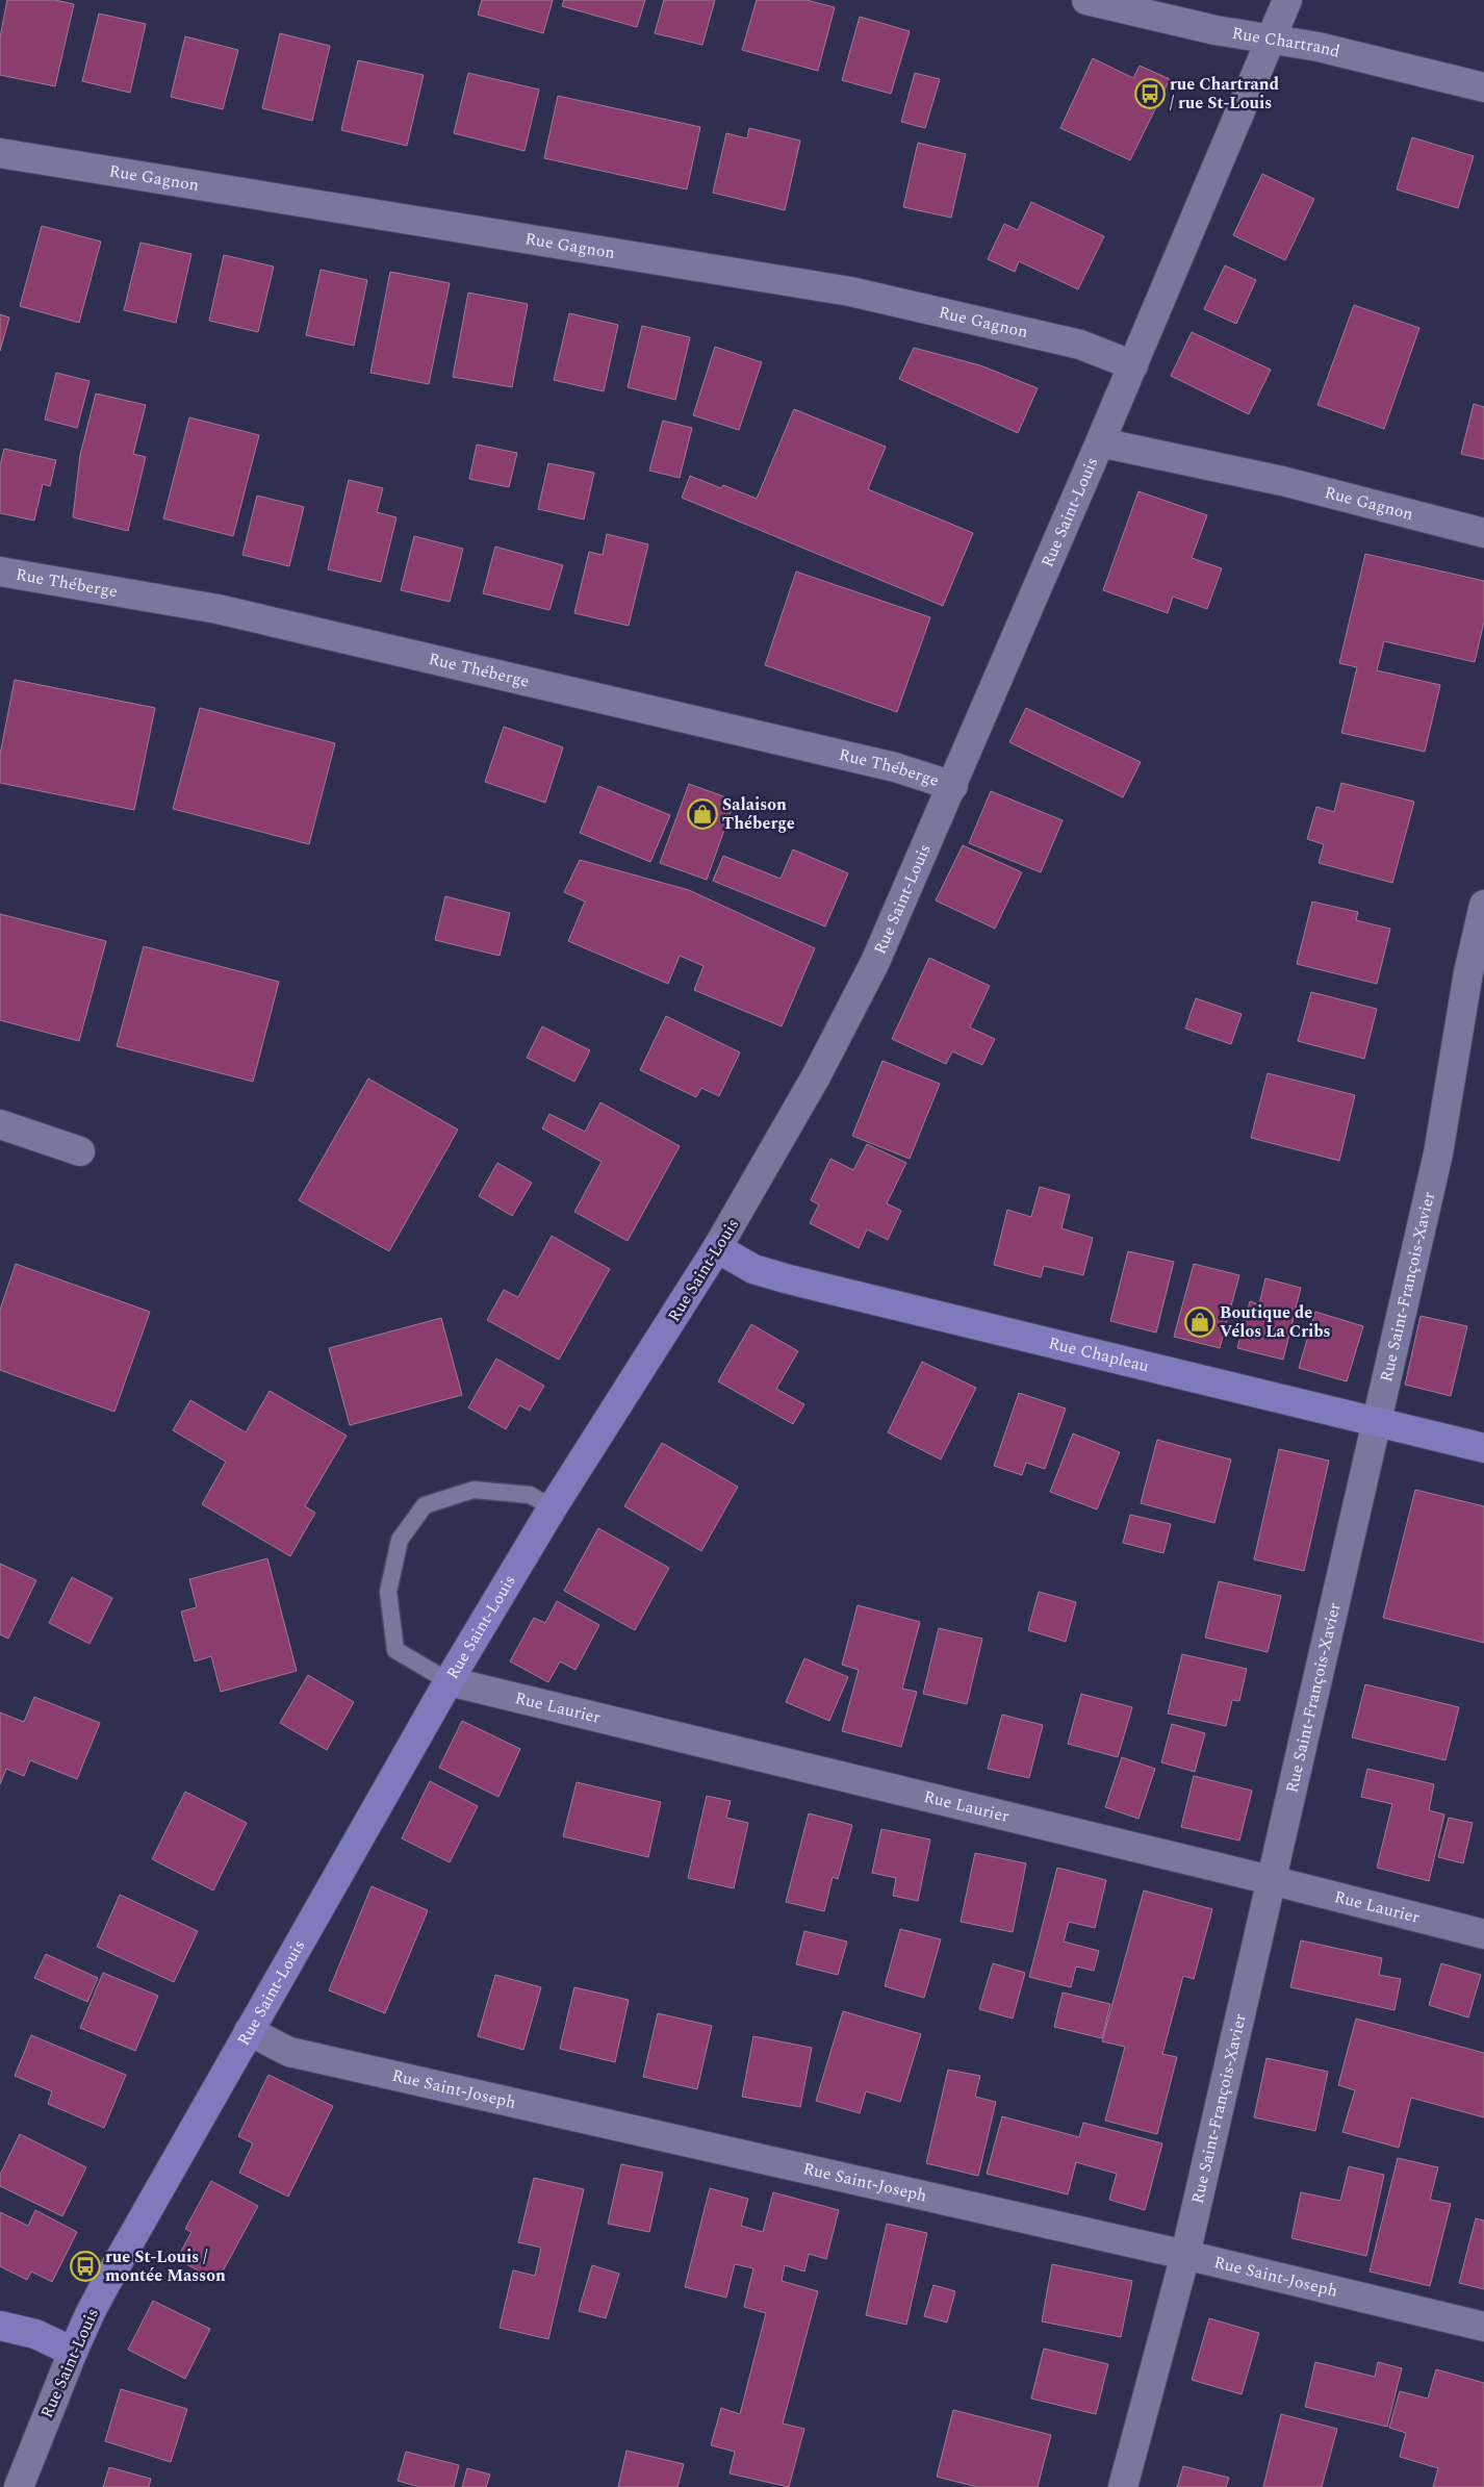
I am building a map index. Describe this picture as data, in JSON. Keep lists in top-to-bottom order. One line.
{"streets":{"main road":["Rue Saint-Louis","Rue Chapleau"],"street":["Rue Chartrand","Rue Gagnon","Rue Théberge","Rue Saint-François-Xavier","Rue Laurier","Rue Saint-Joseph"]},"crossings":[["Rue Chartrand","Rue Saint-Louis"],["Rue Gagnon","Rue Saint-Louis"],["Rue Saint-Louis","Rue Théberge"],["Rue Saint-Louis","Rue Chapleau"],["Rue Saint-Louis","Rue Laurier"],["Rue Saint-Louis","Rue Saint-Joseph"],["Rue Saint-François-Xavier","Rue Chapleau"],["Rue Saint-François-Xavier","Rue Laurier"],["Rue Saint-François-Xavier","Rue Saint-Joseph"]],"places":{"bus stop":["rue Chartrand / rue St-Louis","rue St-Louis / montée Masson"],"shop":["Salaison Théberge","Boutique de Vélos La Cribs"]}}
